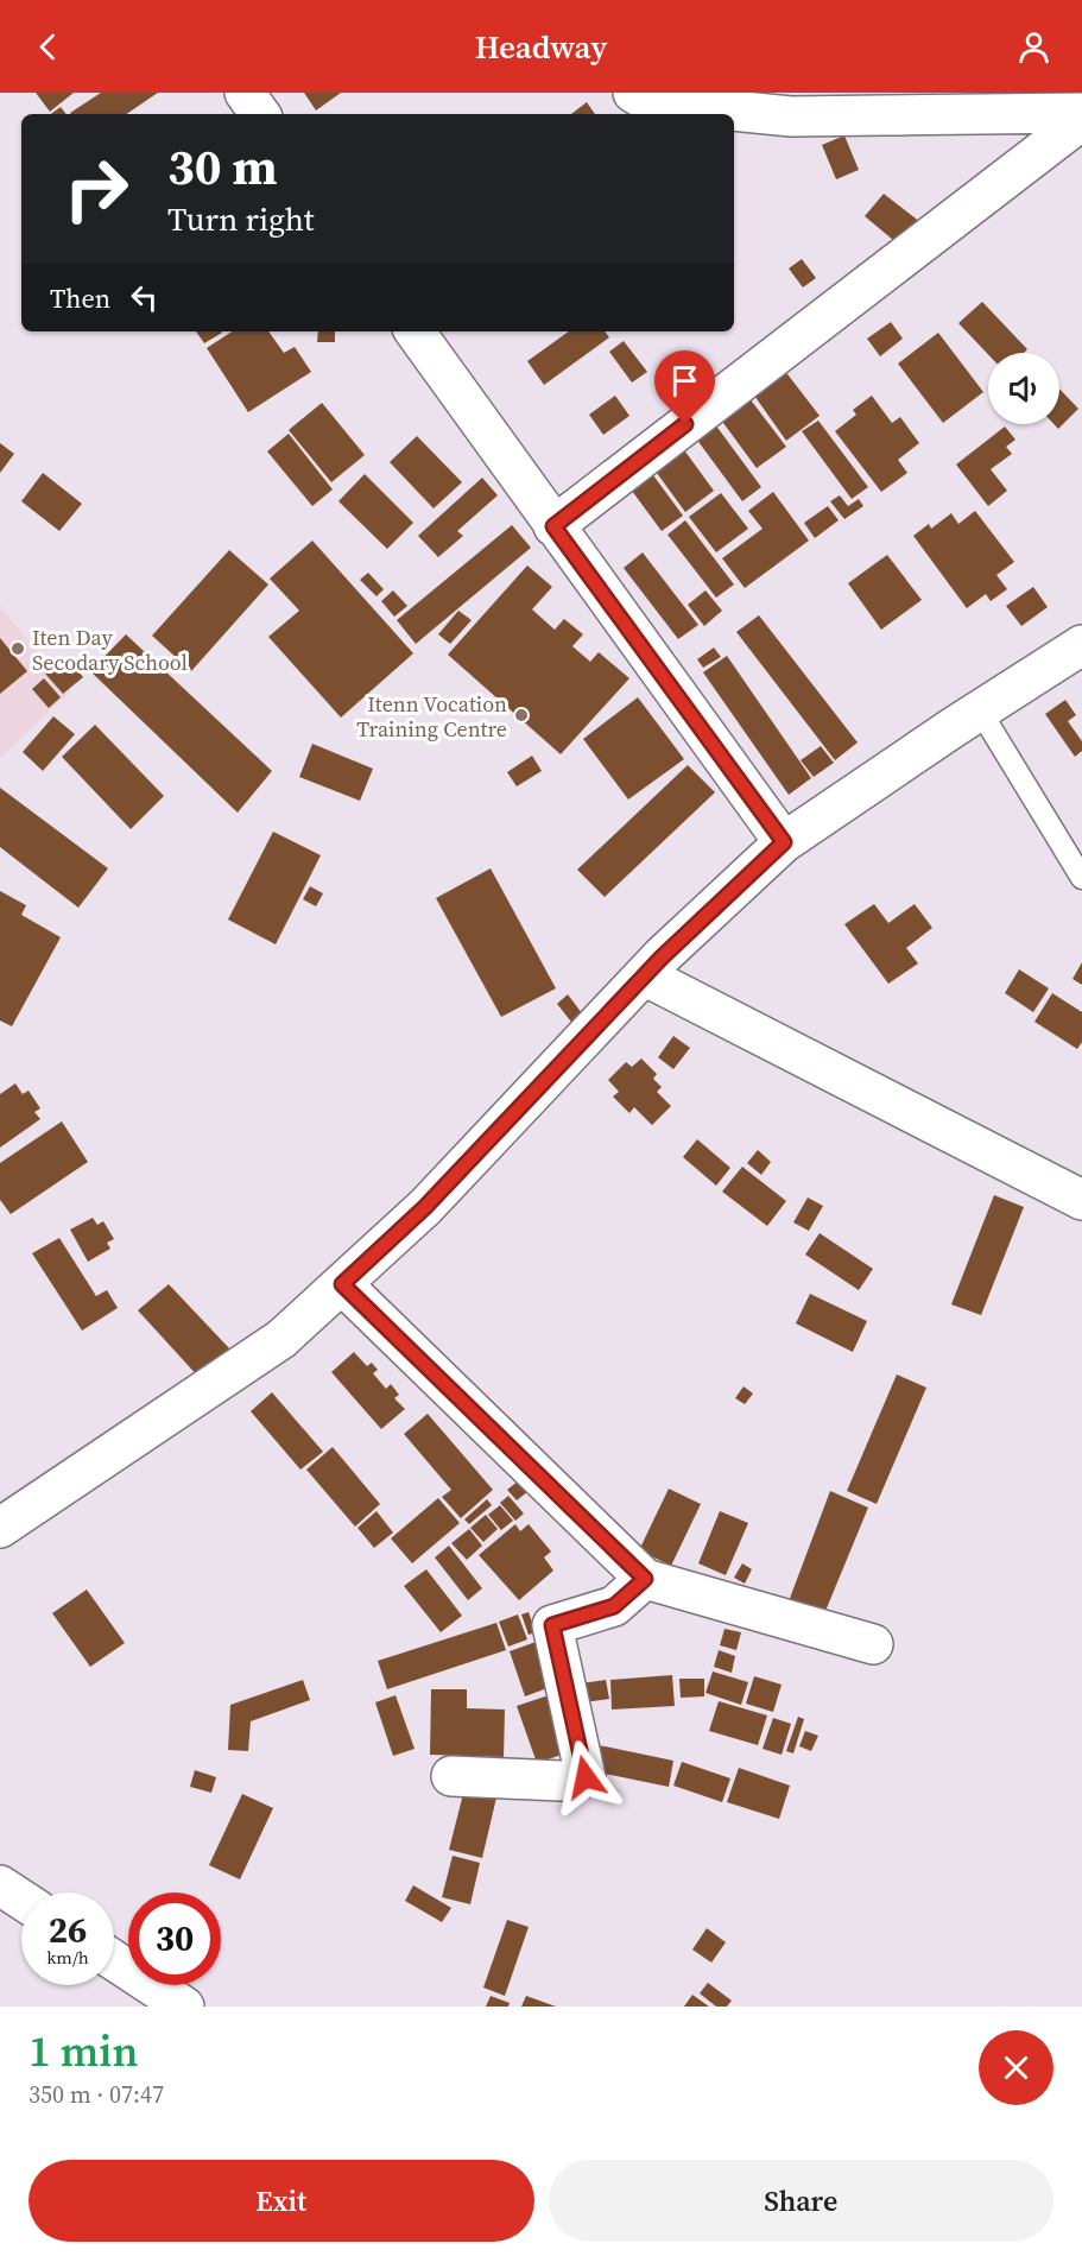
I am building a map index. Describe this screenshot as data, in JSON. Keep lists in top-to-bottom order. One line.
{"places":["Iten Day Secodary School","Itenn Vocation Training Centre"],"page":{"header":"Headway","turn":["30 m","Turn right"],"then":"Then","speed":"26 km/h","limit":"30","heading":["1 min","350 m · 07:47"],"buttons":["Exit","Share"]}}
